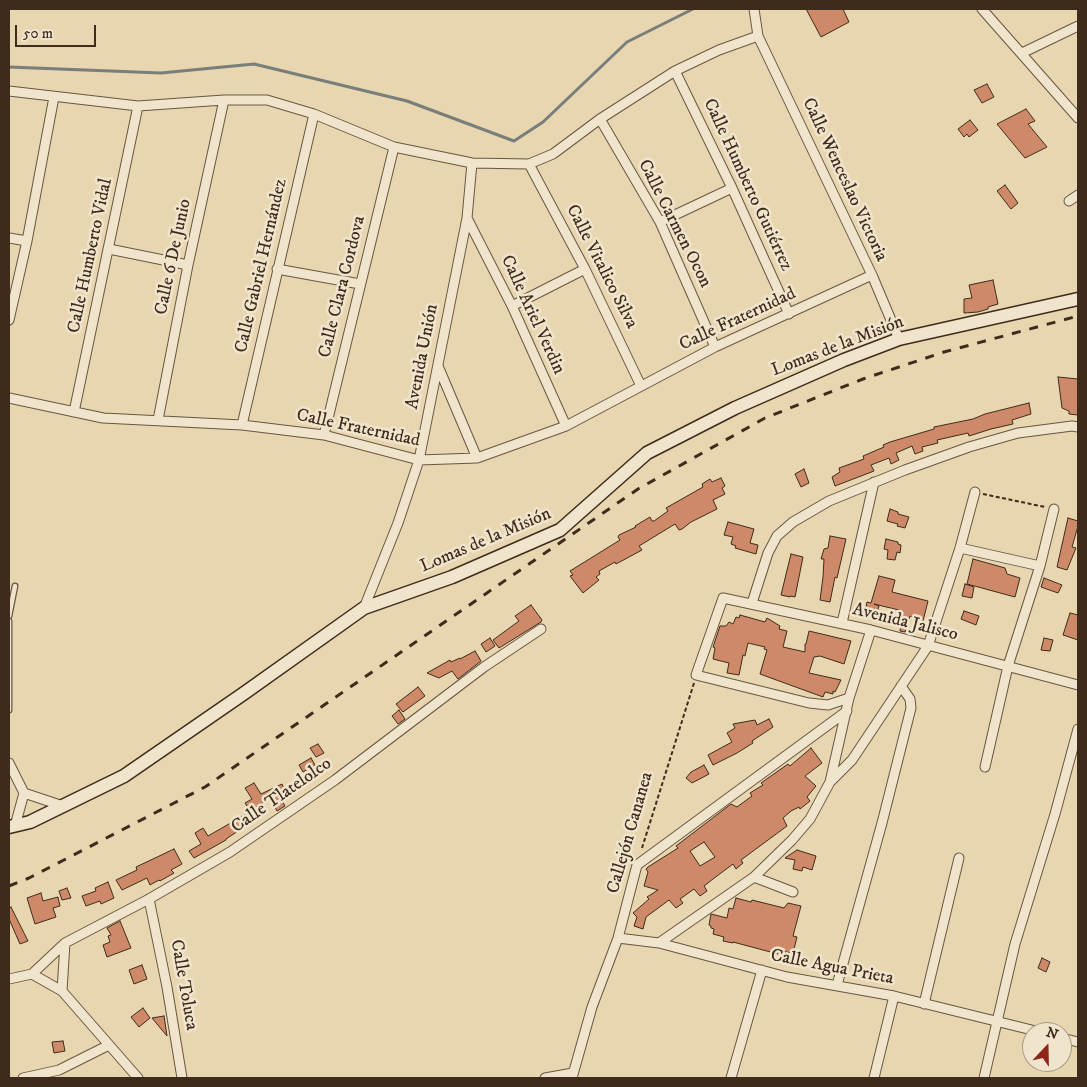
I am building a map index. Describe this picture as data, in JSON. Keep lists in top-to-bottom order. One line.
{"streets":{"street":["Calle Wenceslao Victoria","Calle Humberto Gutiérrez","Calle Carmen Ocon","Calle Humberto Vidal","Calle 6 De Junio","Calle Gabriel Hernández","Calle Vitalico Silva","Calle Clara Cordova","Calle Ariel Verdin","Calle Fraternidad","Lomas de la Misión","Avenida Unión","Avenida Jalisco","Calle Tlatelolco","Callejón Cananea","Calle Agua Prieta","Calle Toluca"]},"crossings":[["Calle Wenceslao Victoria","Calle Fraternidad"],["Calle Wenceslao Victoria","Lomas de la Misión"],["Calle Humberto Gutiérrez","Calle Fraternidad"],["Calle Carmen Ocon","Calle Fraternidad"],["Calle Humberto Vidal","Calle Fraternidad"],["Calle 6 De Junio","Calle Fraternidad"],["Calle Gabriel Hernández","Calle Fraternidad"],["Calle Vitalico Silva","Calle Fraternidad"],["Calle Clara Cordova","Calle Fraternidad"],["Calle Ariel Verdin","Calle Fraternidad"],["Calle Ariel Verdin","Avenida Unión"],["Calle Fraternidad","Avenida Unión"],["Lomas de la Misión","Avenida Unión"],["Avenida Jalisco","Callejón Cananea"],["Calle Tlatelolco","Calle Toluca"],["Callejón Cananea","Calle Agua Prieta"]],"scale_bar":"50 m","north":"top"}
